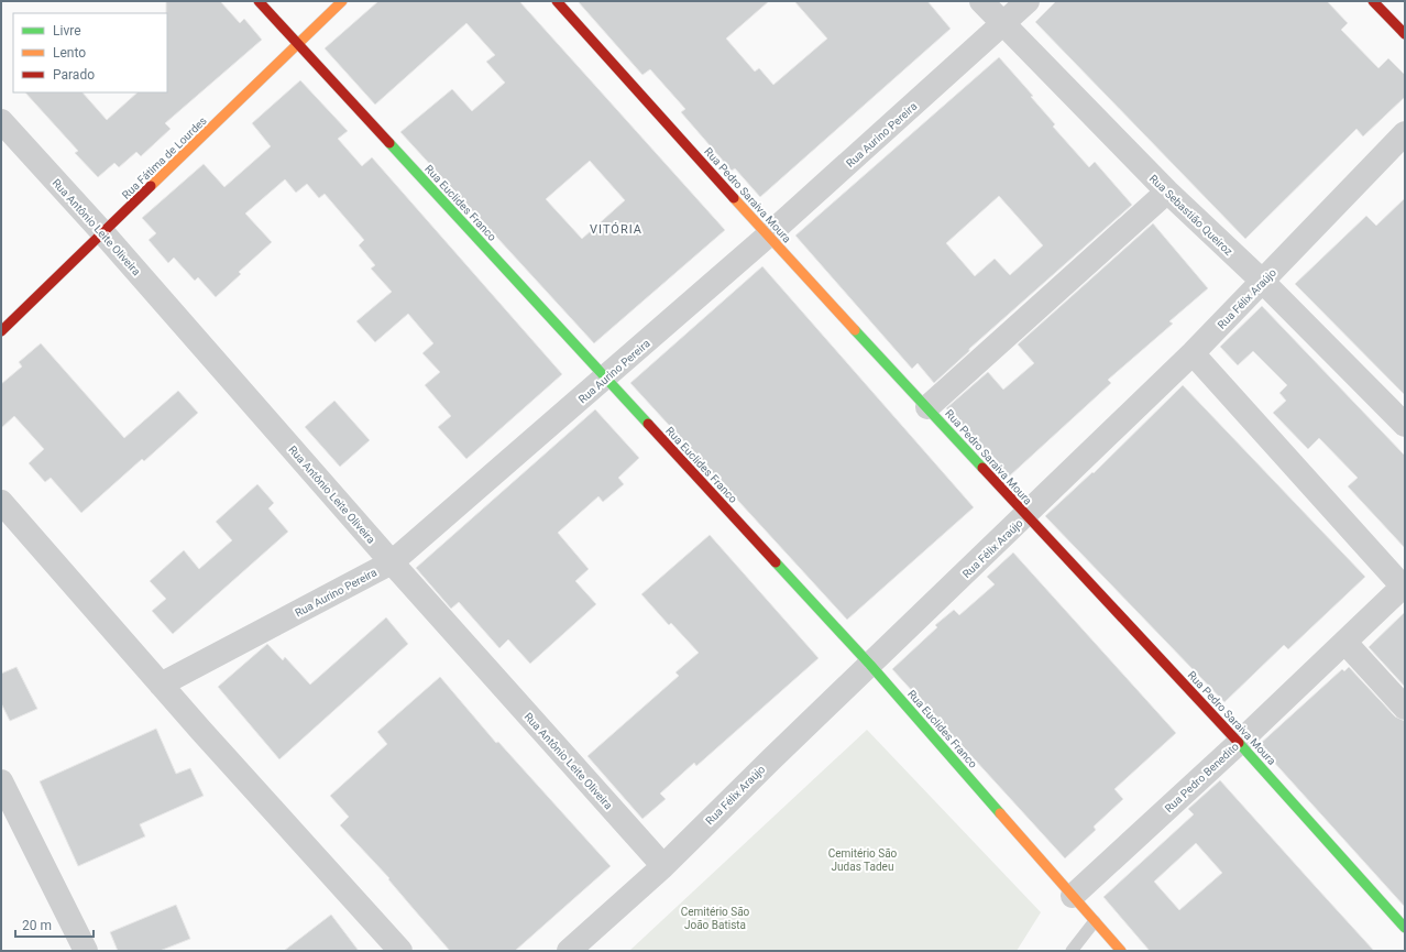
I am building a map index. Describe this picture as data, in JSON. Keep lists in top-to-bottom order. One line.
{"streets":{"street":["Rua Aurino Pereira","Rua Fátima de Lourdes","Rua Pedro Saraiva Moura","Rua Euclides Franco","Rua Sebastião Queiroz","Rua Antônio Leite Oliveira","Rua Félix Araújo","Rua Pedro Benedito"]},"crossings":[["Rua Aurino Pereira","Rua Pedro Saraiva Moura"],["Rua Aurino Pereira","Rua Euclides Franco"],["Rua Aurino Pereira","Rua Sebastião Queiroz"],["Rua Aurino Pereira","Rua Antônio Leite Oliveira"],["Rua Fátima de Lourdes","Rua Euclides Franco"],["Rua Fátima de Lourdes","Rua Antônio Leite Oliveira"],["Rua Pedro Saraiva Moura","Rua Félix Araújo"],["Rua Pedro Saraiva Moura","Rua Pedro Benedito"],["Rua Euclides Franco","Rua Félix Araújo"],["Rua Euclides Franco","Rua Pedro Benedito"],["Rua Sebastião Queiroz","Rua Félix Araújo"],["Rua Antônio Leite Oliveira","Rua Félix Araújo"]],"districts":["VITÓRIA"],"parks":["Cemitério São Judas Tadeu","Cemitério São João Batista"],"legend":["Livre","Lento","Parado"],"scale_bar":"20 m"}
